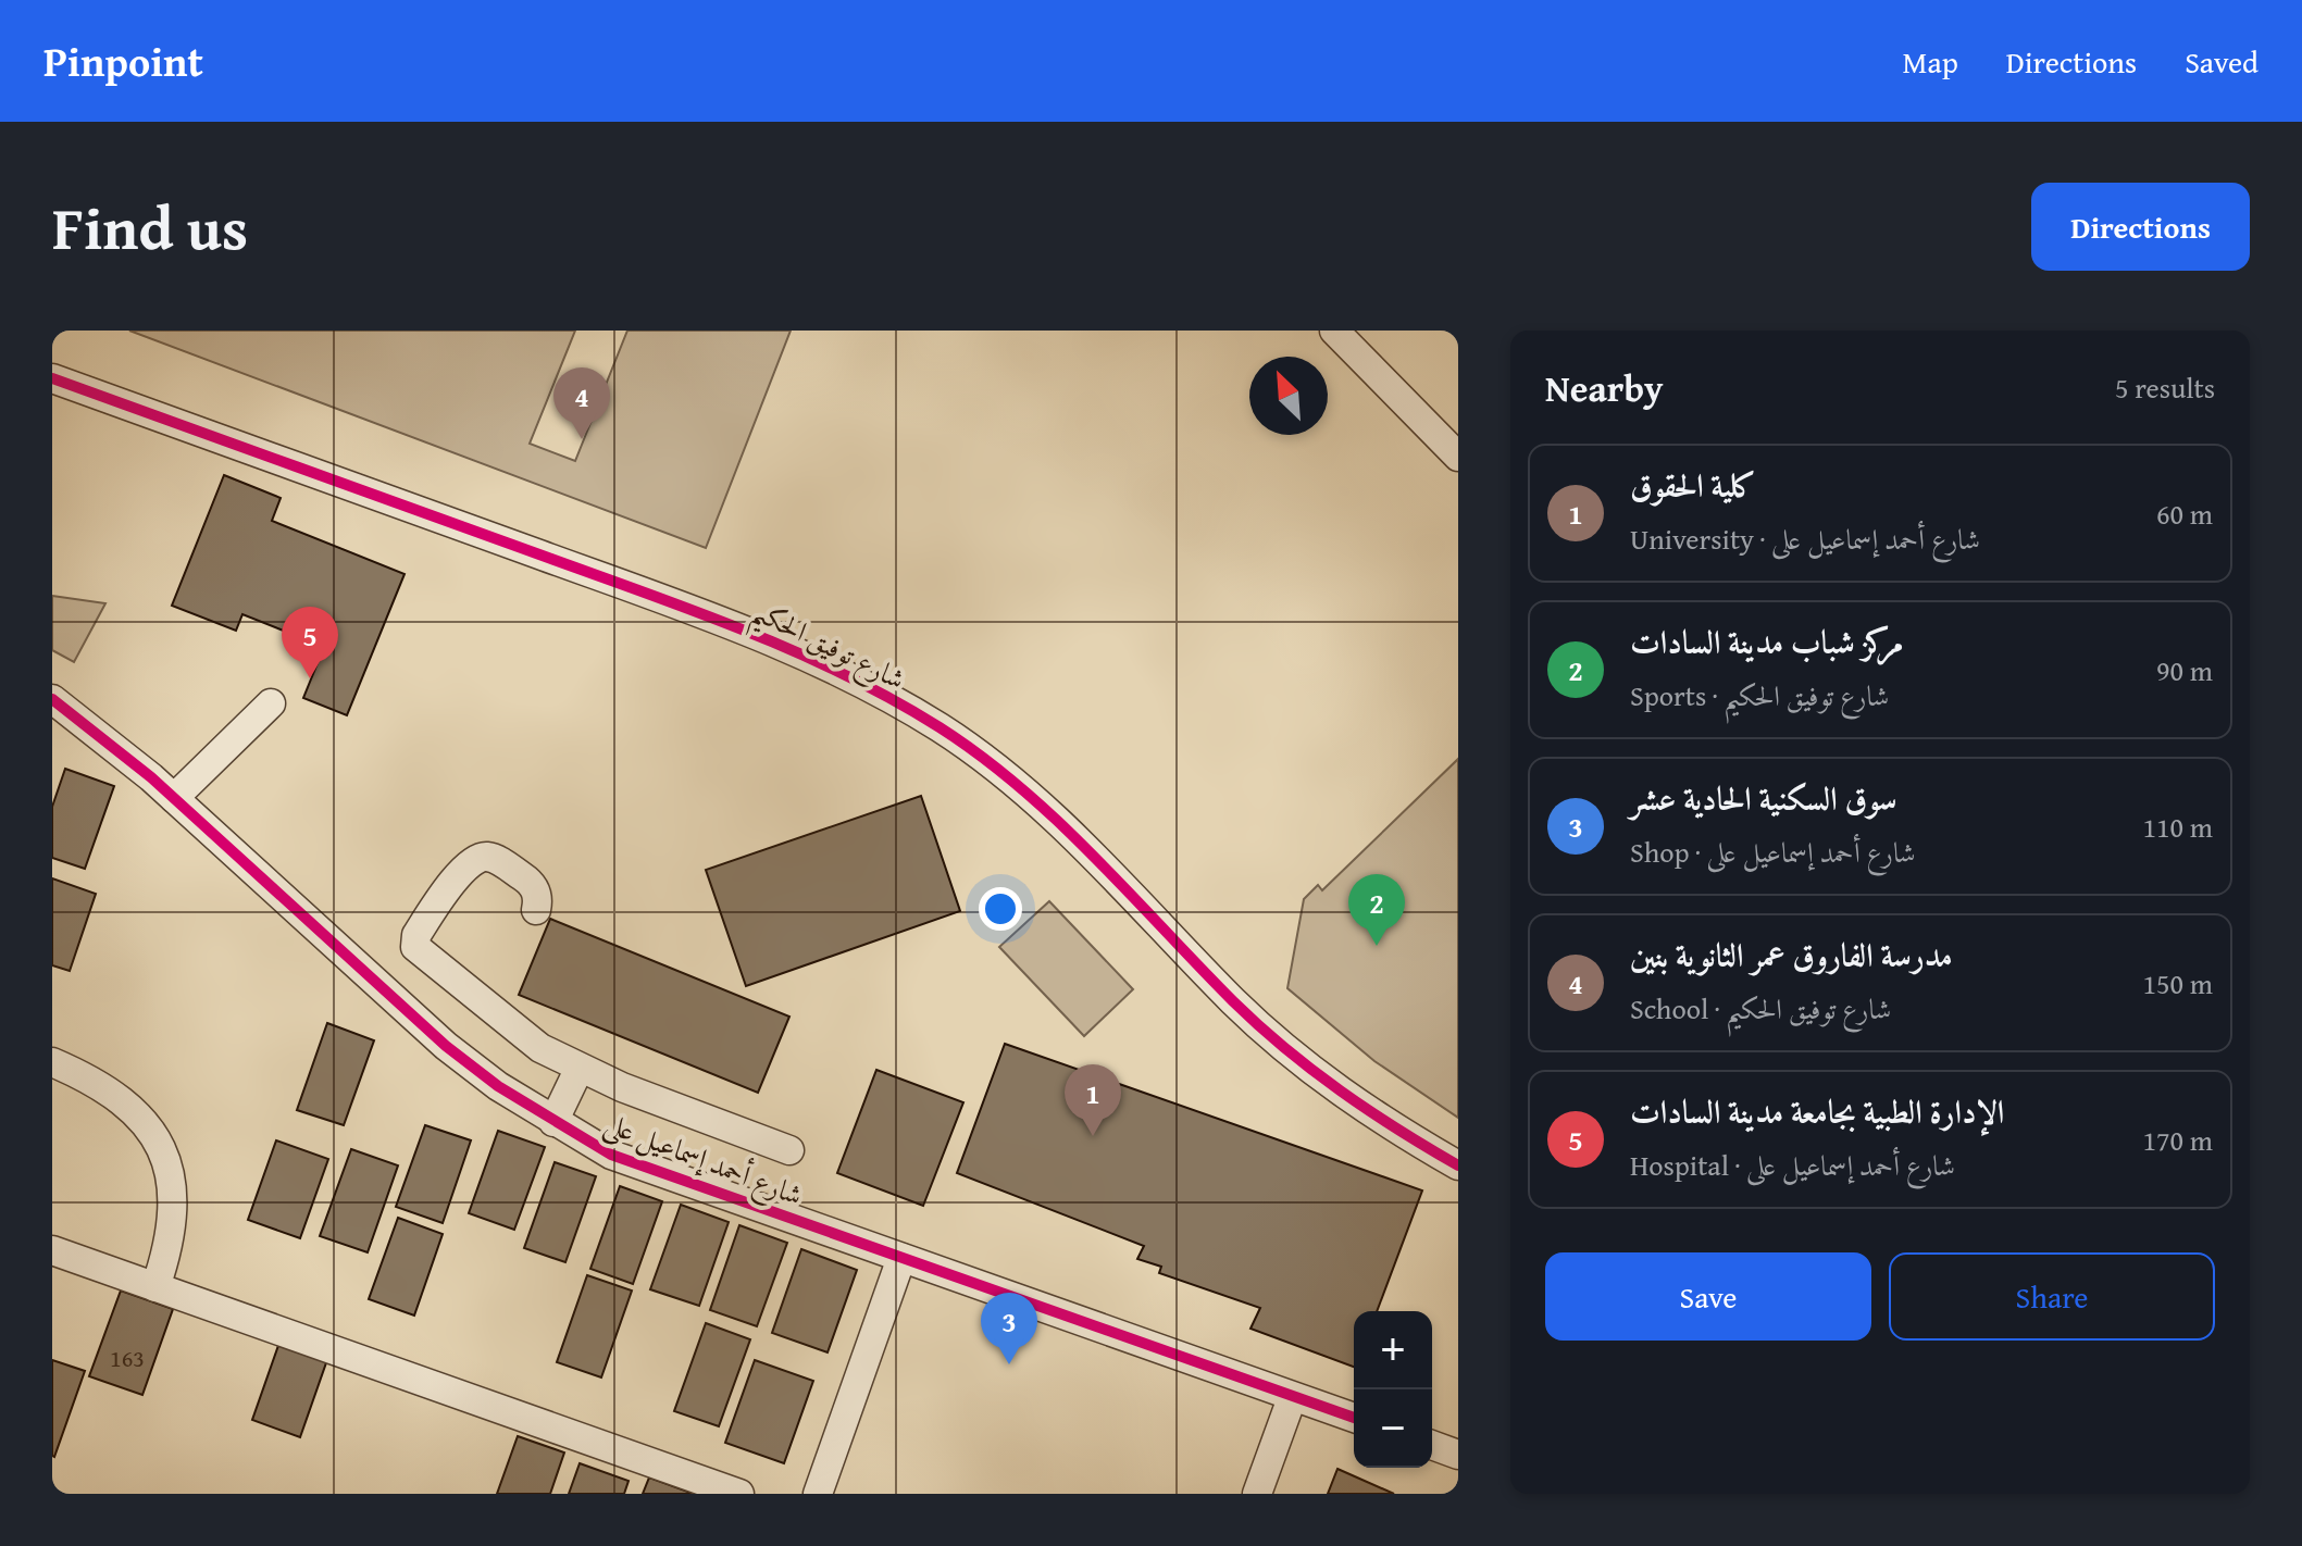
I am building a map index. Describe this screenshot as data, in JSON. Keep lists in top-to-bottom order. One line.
{"streets":{"street":["شارع توفيق الحكيم","شارع أحمد إسماعيل على"]},"house_numbers":["163"],"north":"top left","page":{"header":"Pinpoint","nav":["Map","Directions","Saved"],"title":"Find us","buttons":["Directions",["Save","Share"]],"heading":["Nearby","5 results"],"pins":["4","5","2","1","3"],"list":[{"mark":"1","name":"كلية الحقوق","note":"University · شارع أحمد إسماعيل على","value":"60 m"},{"mark":"2","name":"مركز شباب مدينة السادات","note":"Sports · شارع توفيق الحكيم","value":"90 m"},{"mark":"3","name":"سوق السكنية الحادية عشر","note":"Shop · شارع أحمد إسماعيل على","value":"110 m"},{"mark":"4","name":"مدرسة الفاروق عمر الثانوية بنين","note":"School · شارع توفيق الحكيم","value":"150 m"},{"mark":"5","name":"الإدارة الطبية بجامعة مدينة السادات","note":"Hospital · شارع أحمد إسماعيل على","value":"170 m"}],"map_buttons":["+","−"]}}
